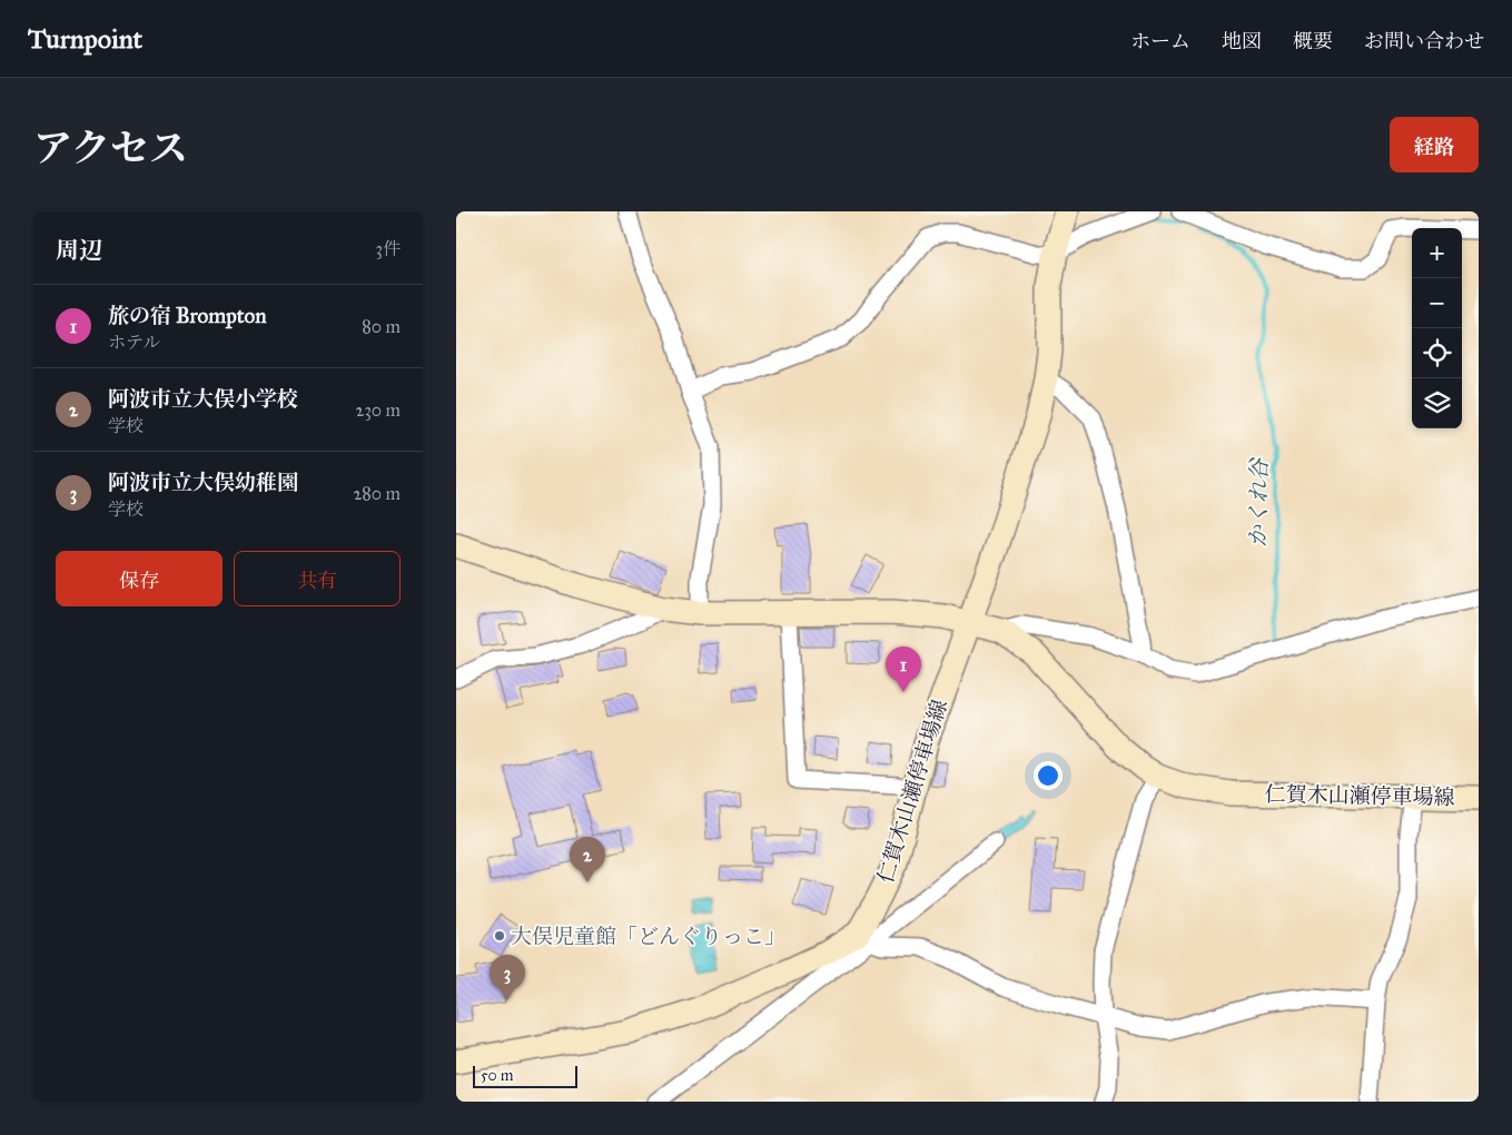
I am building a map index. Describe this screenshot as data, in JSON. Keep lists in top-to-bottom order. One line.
{"streets":{"main road":["仁賀木山瀬停車場線"]},"water":["かくれ谷"],"places":["大俣児童館「どんぐりっこ」"],"scale_bar":"50 m","page":{"header":"Turnpoint","nav":["ホーム","地図","概要","お問い合わせ"],"title":"アクセス","buttons":["経路",["保存","共有"]],"heading":["周辺","3件"],"map_buttons":["+","−"],"list":[{"mark":"1","name":"旅の宿 Brompton","note":"ホテル","value":"80 m"},{"mark":"2","name":"阿波市立大俣小学校","note":"学校","value":"230 m"},{"mark":"3","name":"阿波市立大俣幼稚園","note":"学校","value":"280 m"}],"pins":["1","2","3"],"scale":"50 m"}}
